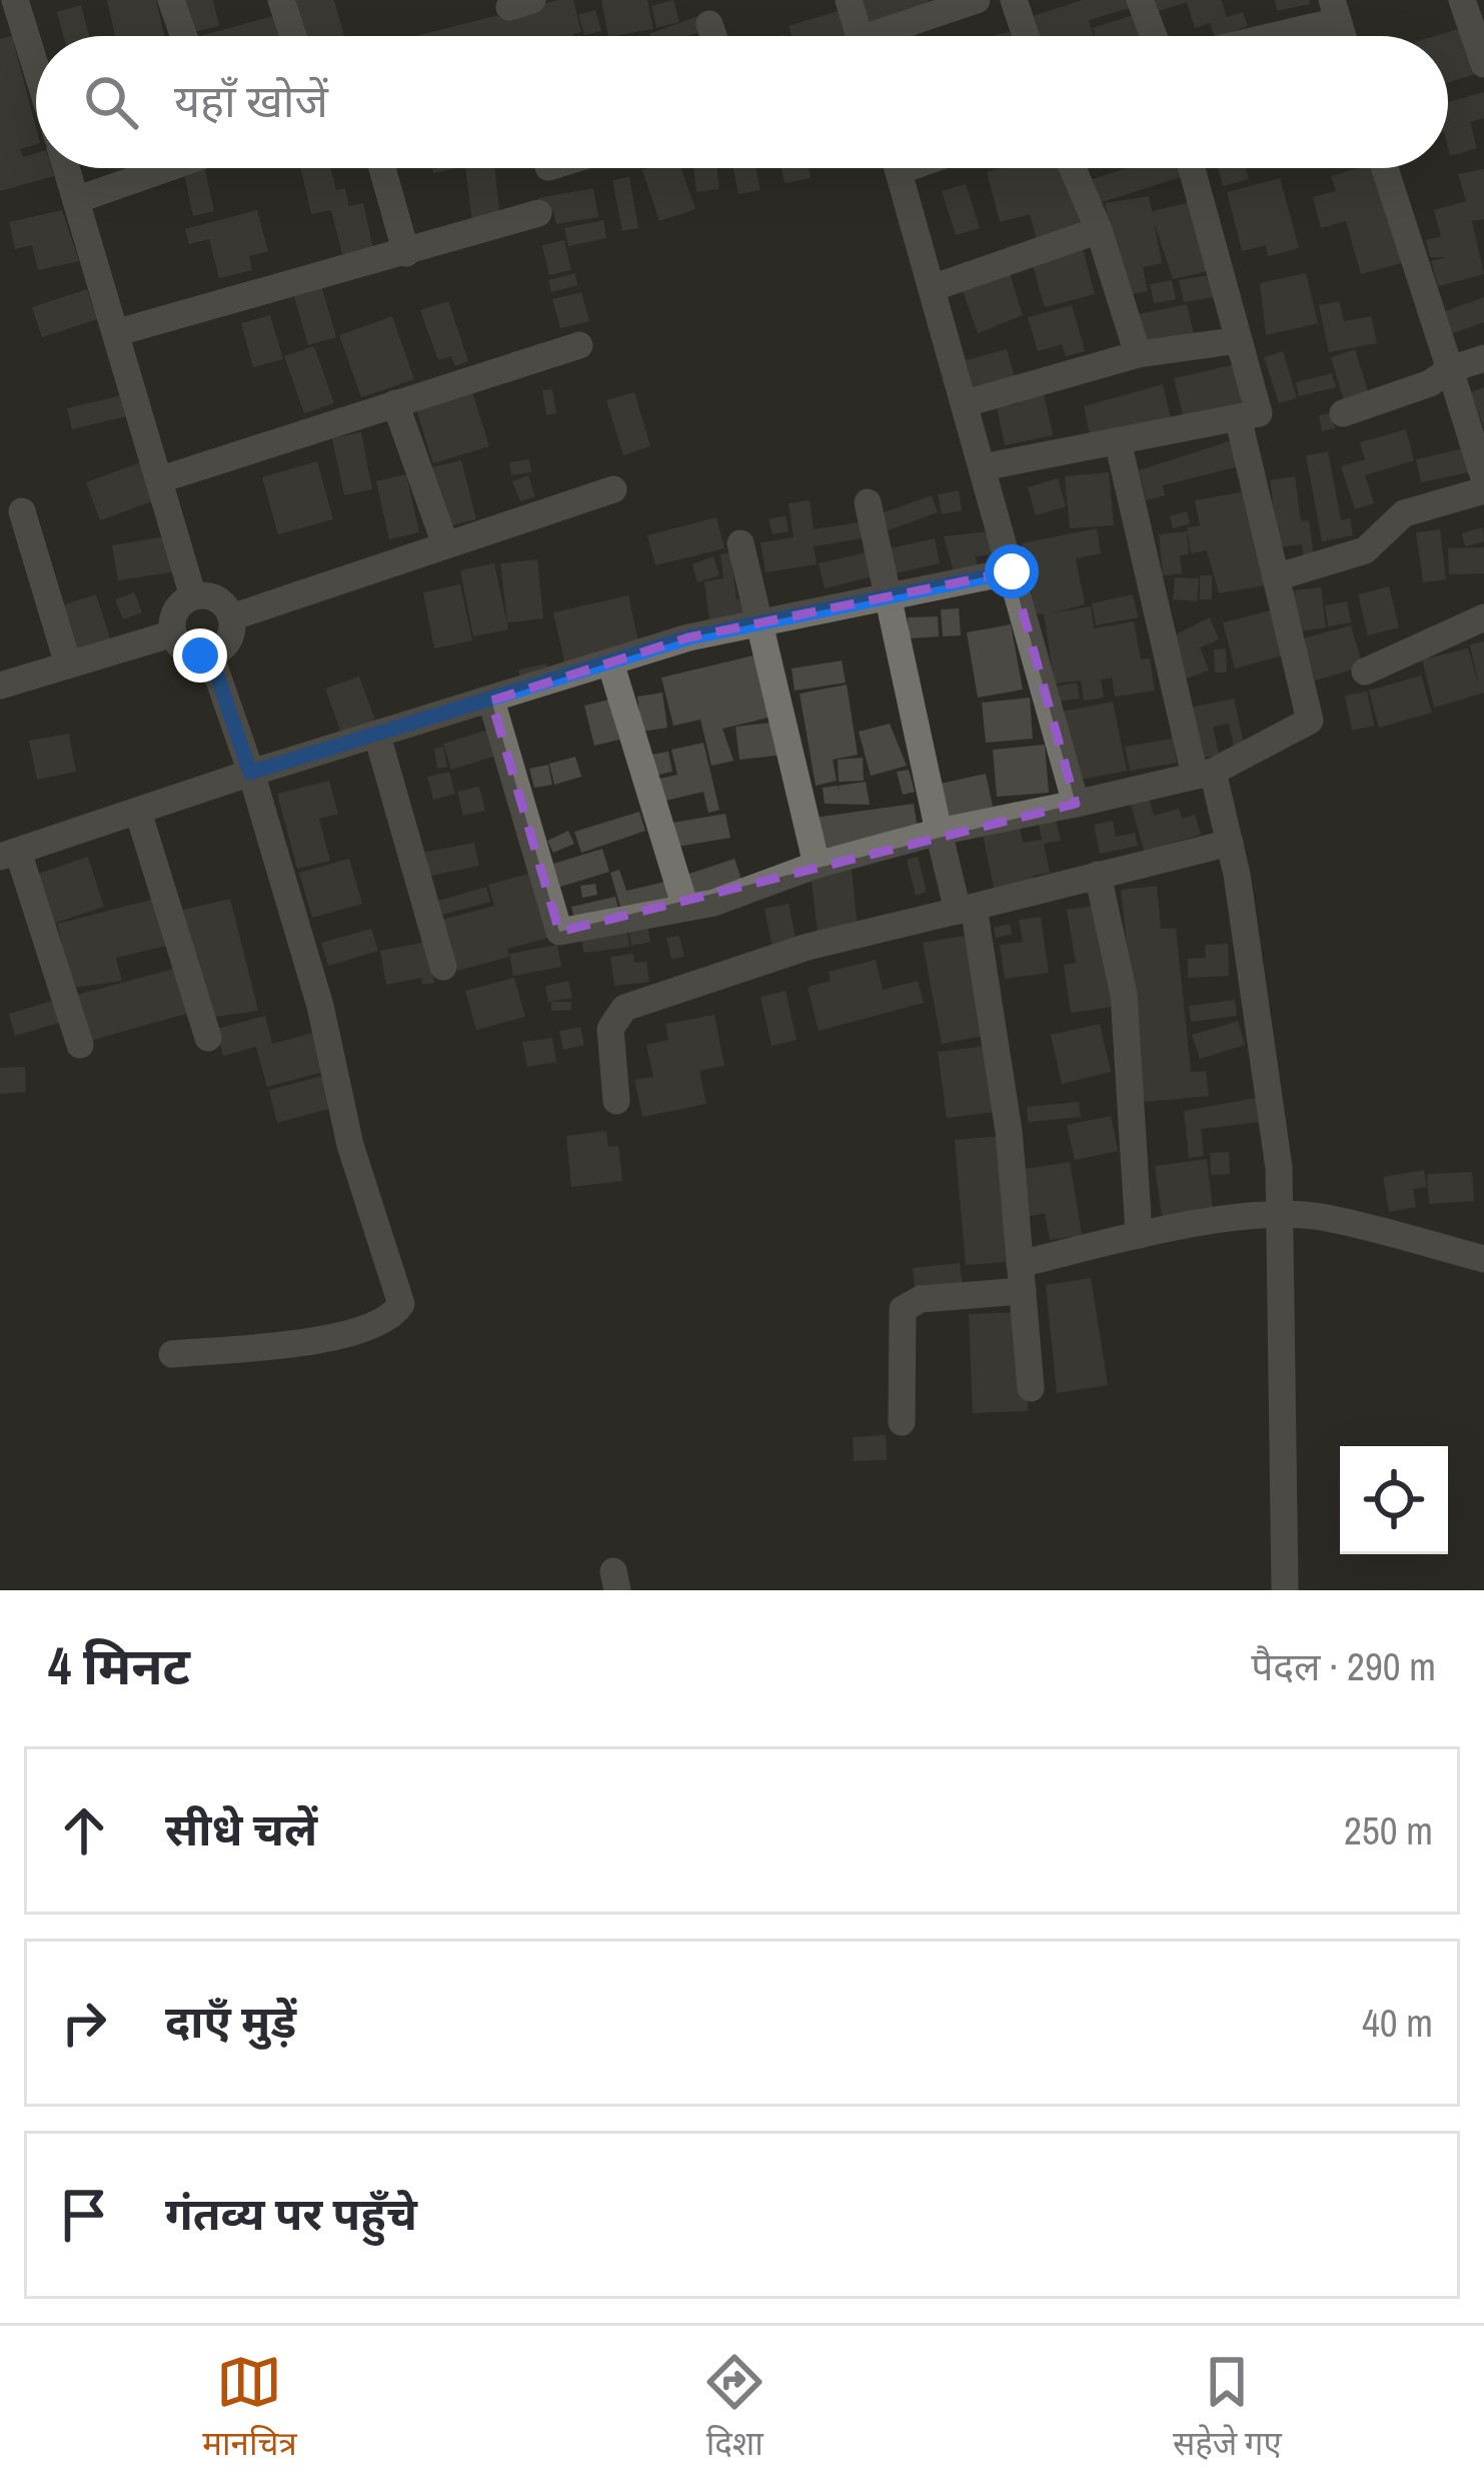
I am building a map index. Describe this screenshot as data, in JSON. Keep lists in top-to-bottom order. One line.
{"page":{"search":"यहाँ खोजें","heading":["4 मिनट","पैदल · 290 m"],"list":[["सीधे चलें","250 m"],["दाएँ मुड़ें","40 m"],"गंतव्य पर पहुँचे"],"nav":["मानचित्र","दिशा","सहेजे गए"]}}
